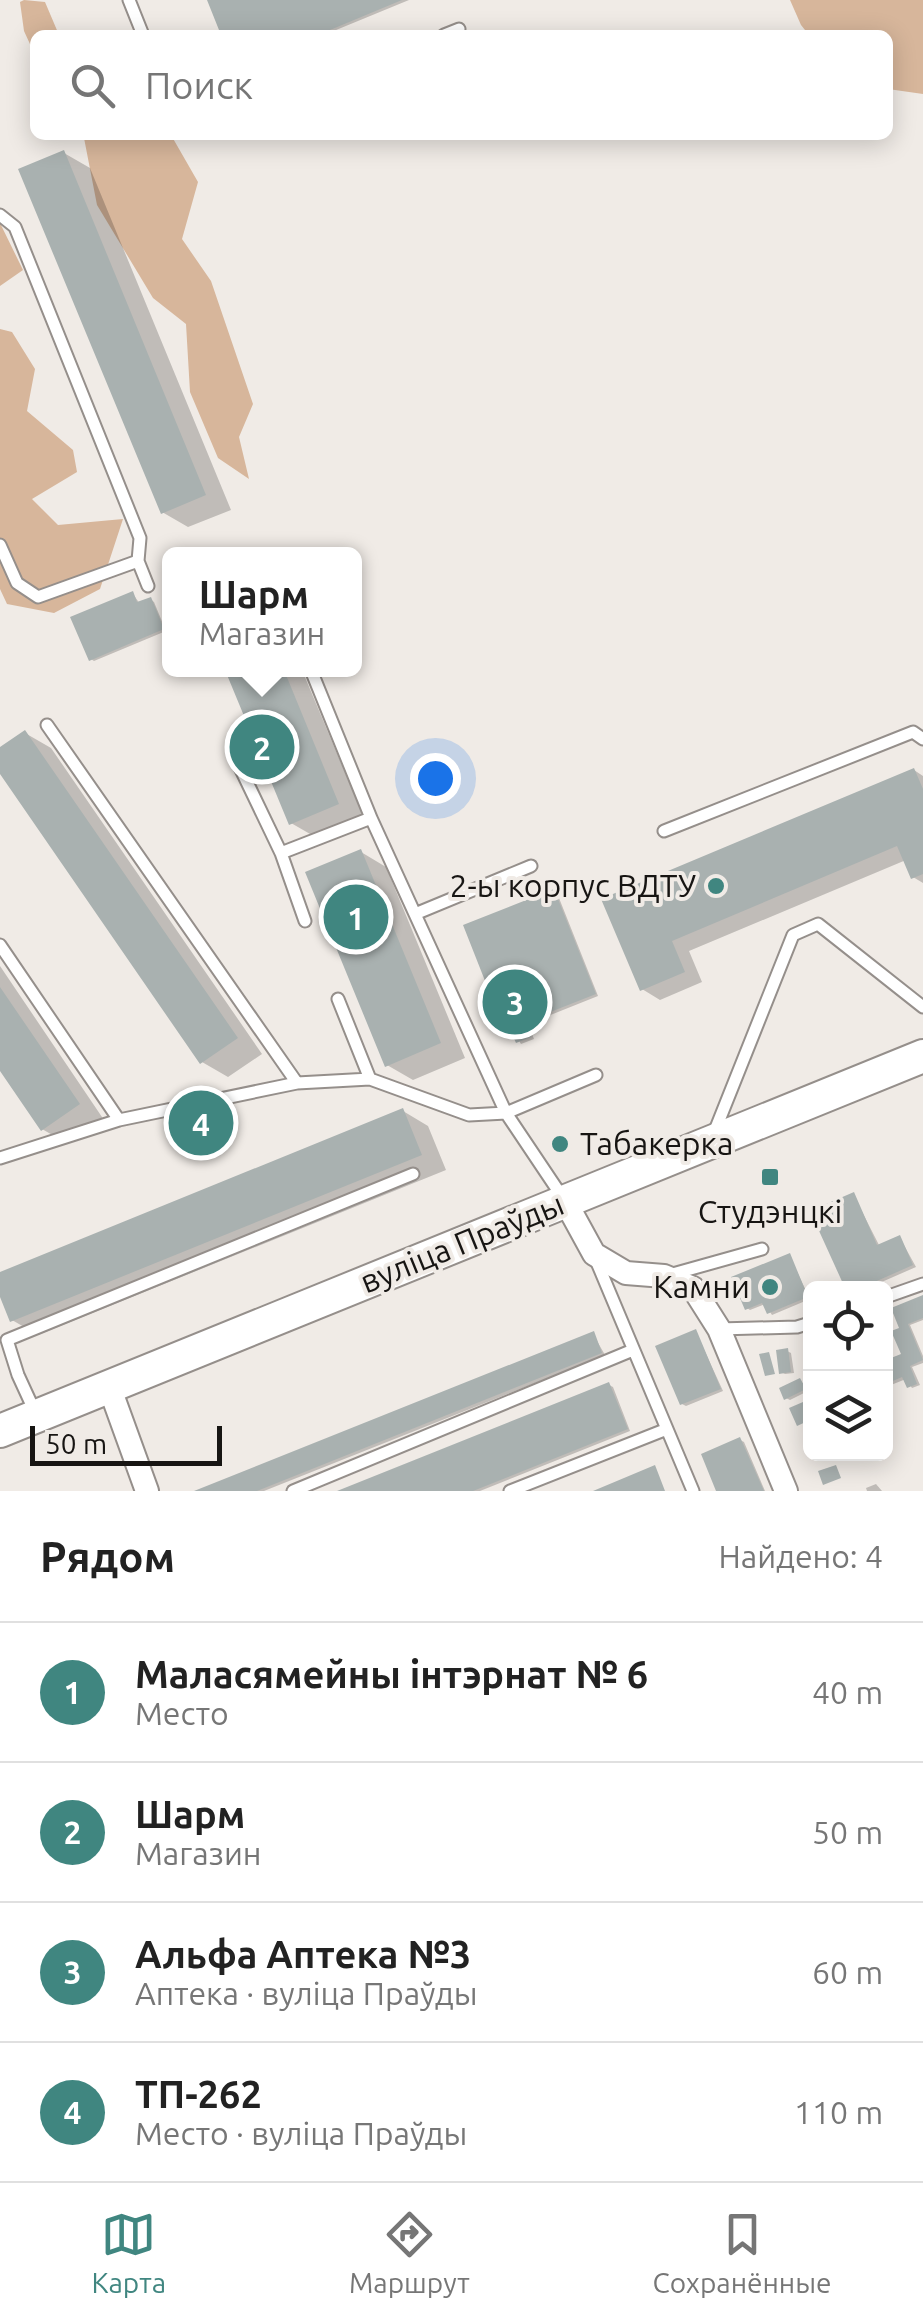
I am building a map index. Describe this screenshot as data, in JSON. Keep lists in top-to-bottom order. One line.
{"streets":{"main road":["вуліца Праўды"]},"places":{"other":["2-ы корпус ВДТУ","Табакерка","Камни"],"transit":["Студэнцкі"]},"scale_bar":"50 m","page":{"search":"Поиск","popup":["Шарм","Магазин"],"pins":["2","1","3","4"],"scale":"50 m","heading":["Рядом","Найдено: 4"],"list":[{"mark":"1","name":"Маласямейны інтэрнат № 6","note":"Место","value":"40 m"},{"mark":"2","name":"Шарм","note":"Магазин","value":"50 m"},{"mark":"3","name":"Альфа Аптека №3","note":"Аптека · вуліца Праўды","value":"60 m"},{"mark":"4","name":"ТП-262","note":"Место · вуліца Праўды","value":"110 m"}],"nav":["Карта","Маршрут","Сохранённые"]}}
